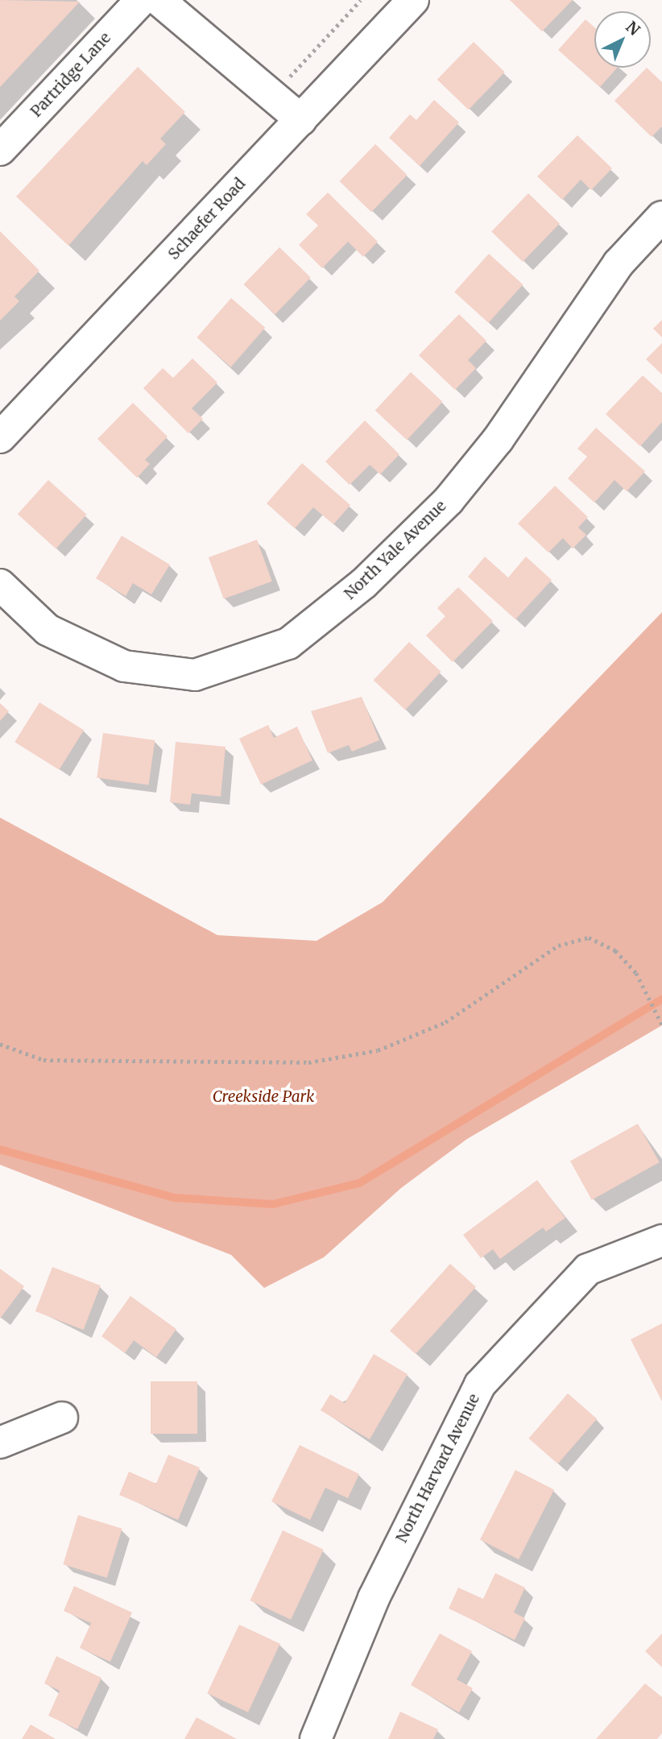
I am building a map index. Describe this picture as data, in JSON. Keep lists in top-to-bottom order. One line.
{"streets":{"street":["Partridge Lane","Schaefer Road","North Yale Avenue","North Harvard Avenue"]},"parks":["Creekside Park"],"north":"top right"}
